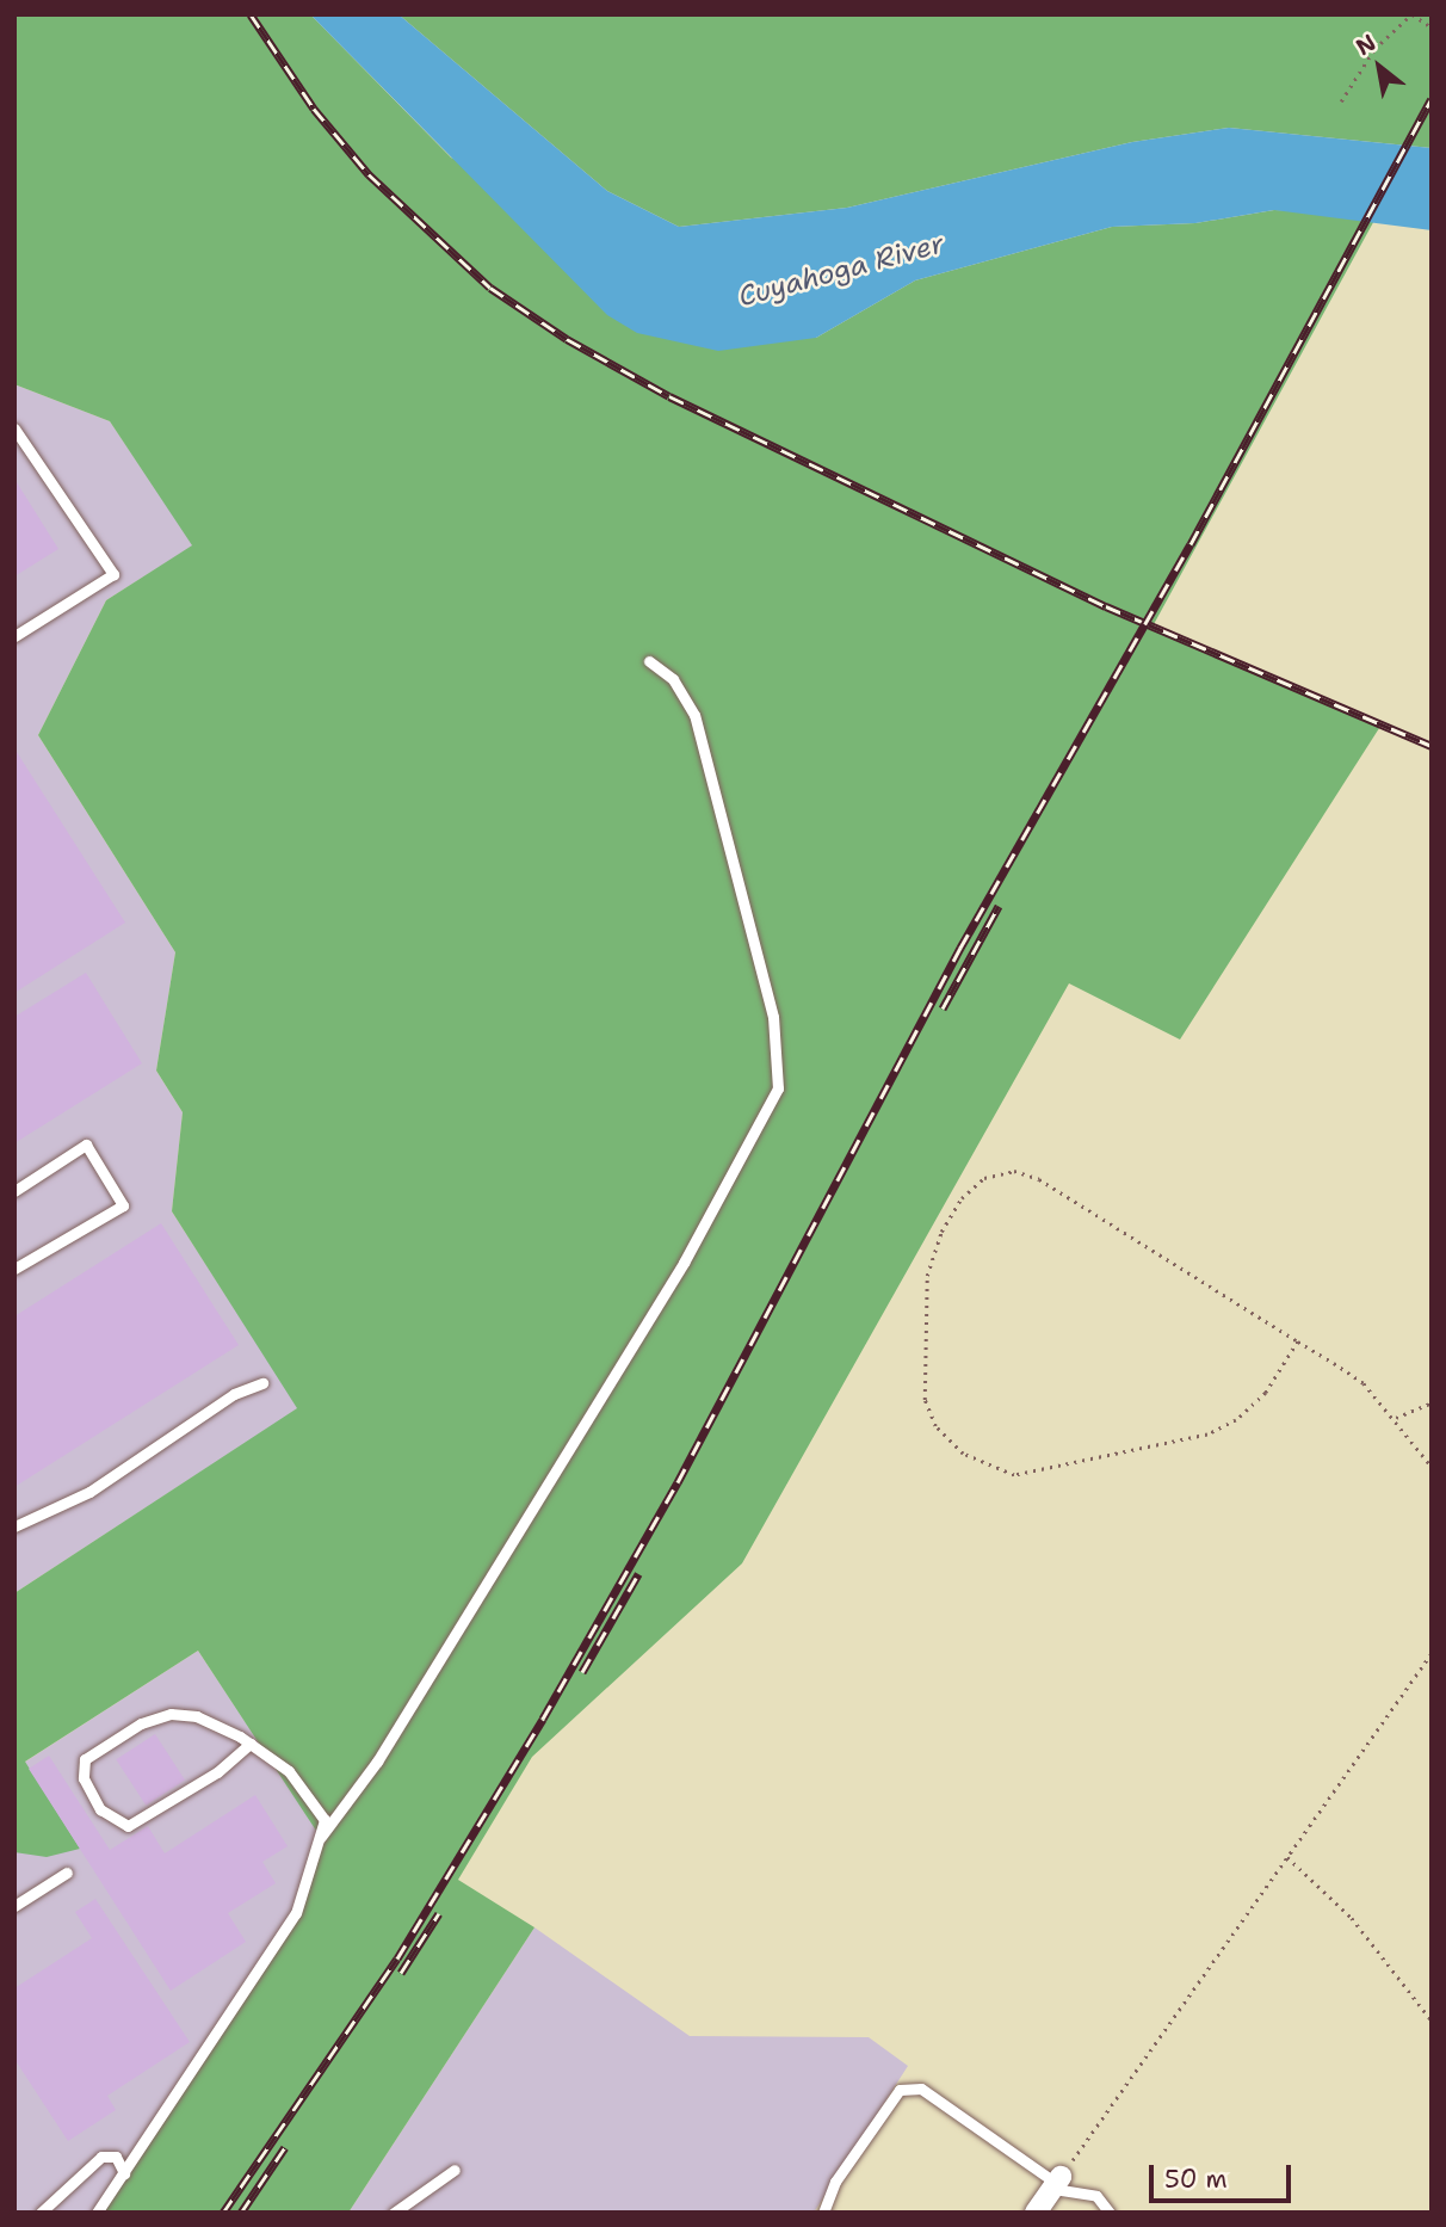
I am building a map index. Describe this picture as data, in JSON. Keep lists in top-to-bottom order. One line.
{"water":["Cuyahoga River"],"scale_bar":"50 m","north":"top left"}
